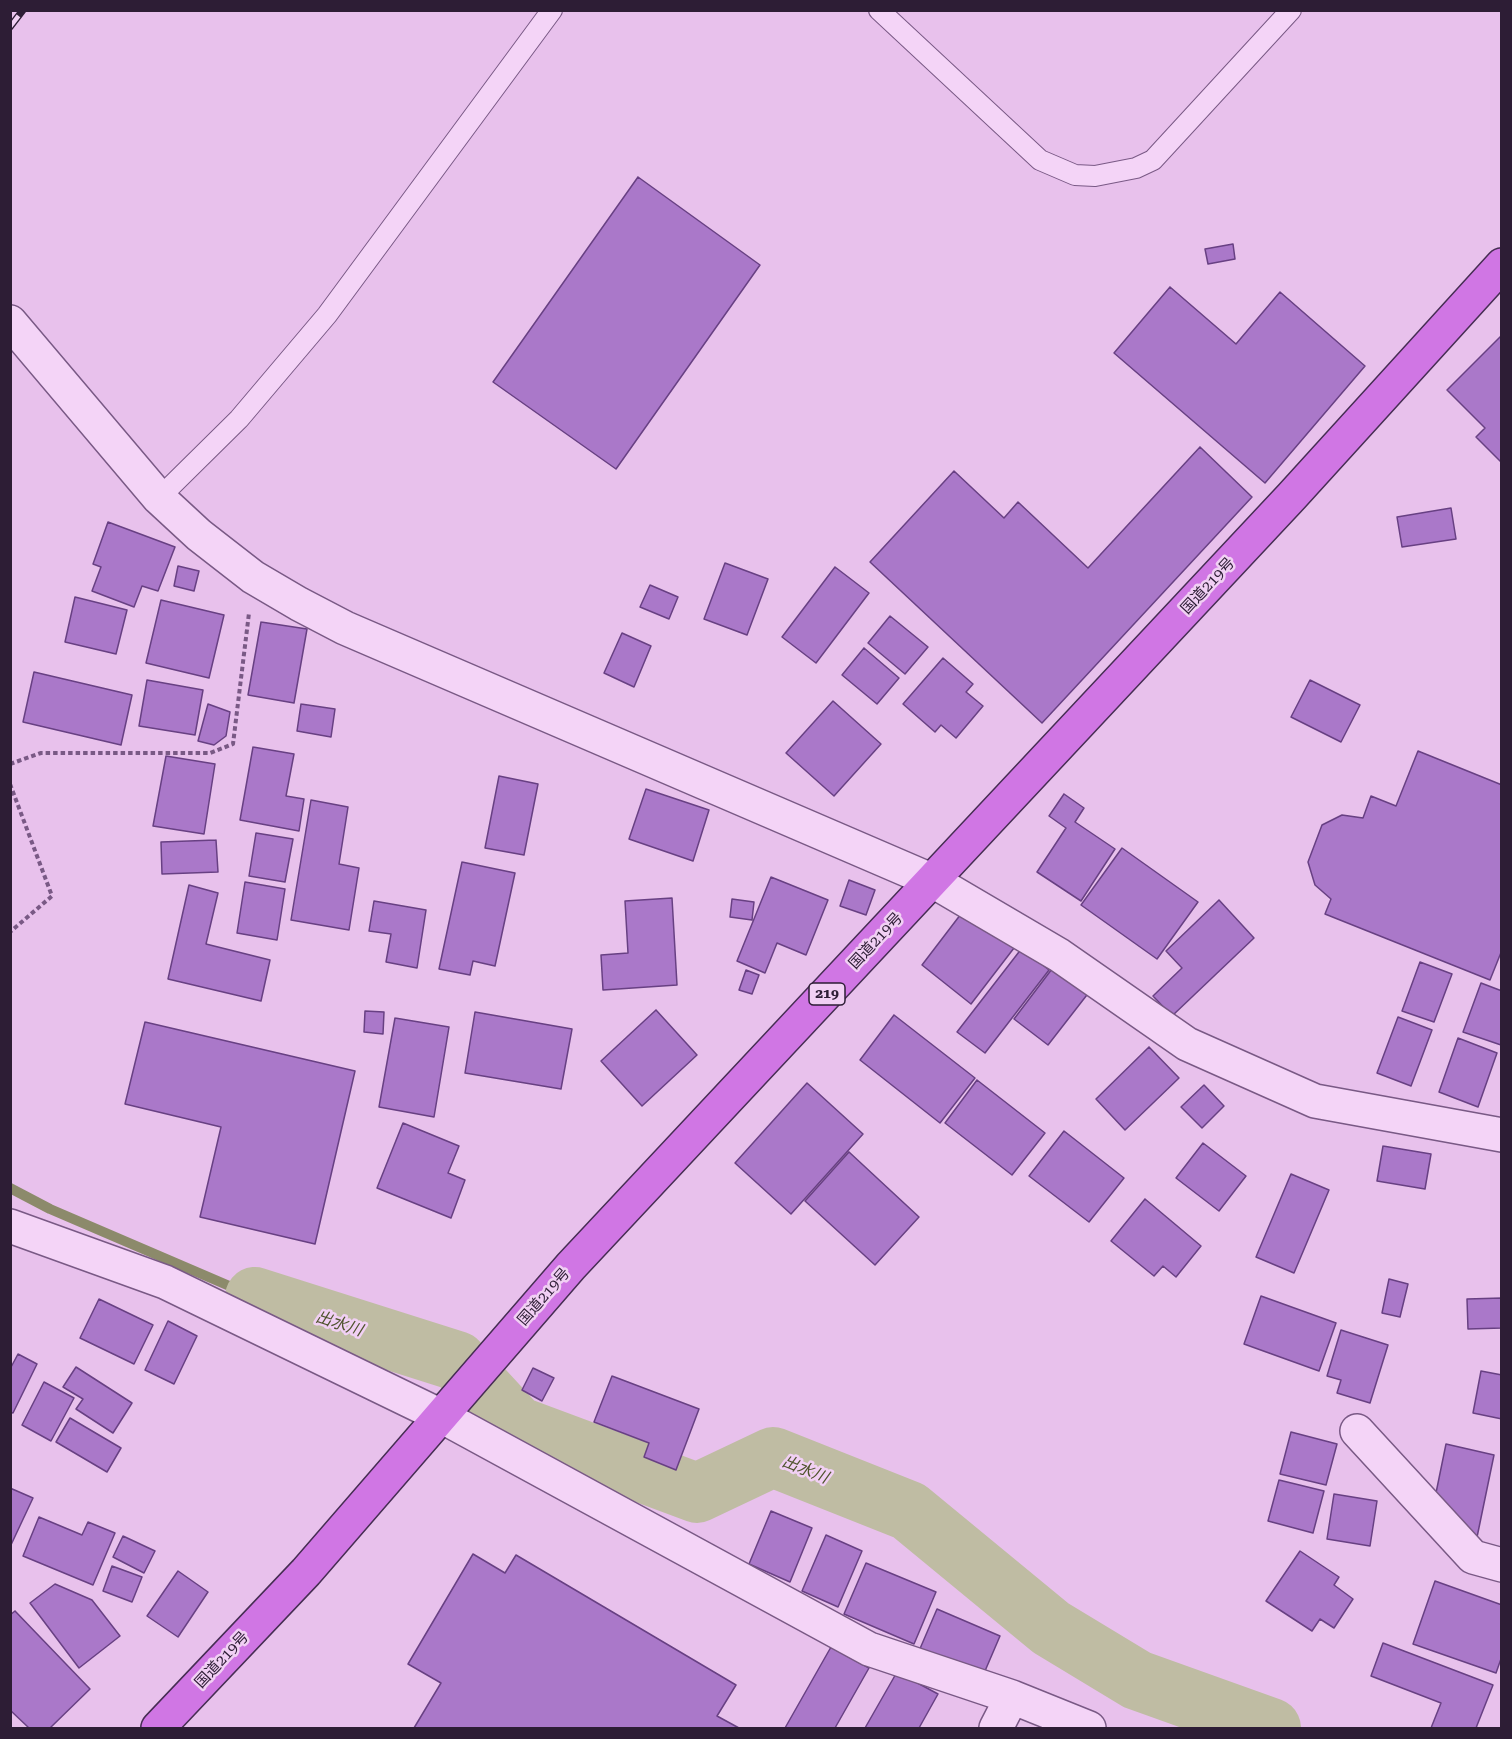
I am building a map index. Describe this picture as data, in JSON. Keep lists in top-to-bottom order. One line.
{"streets":{"highway":["国道219号","219"]},"water":["出水川"]}
